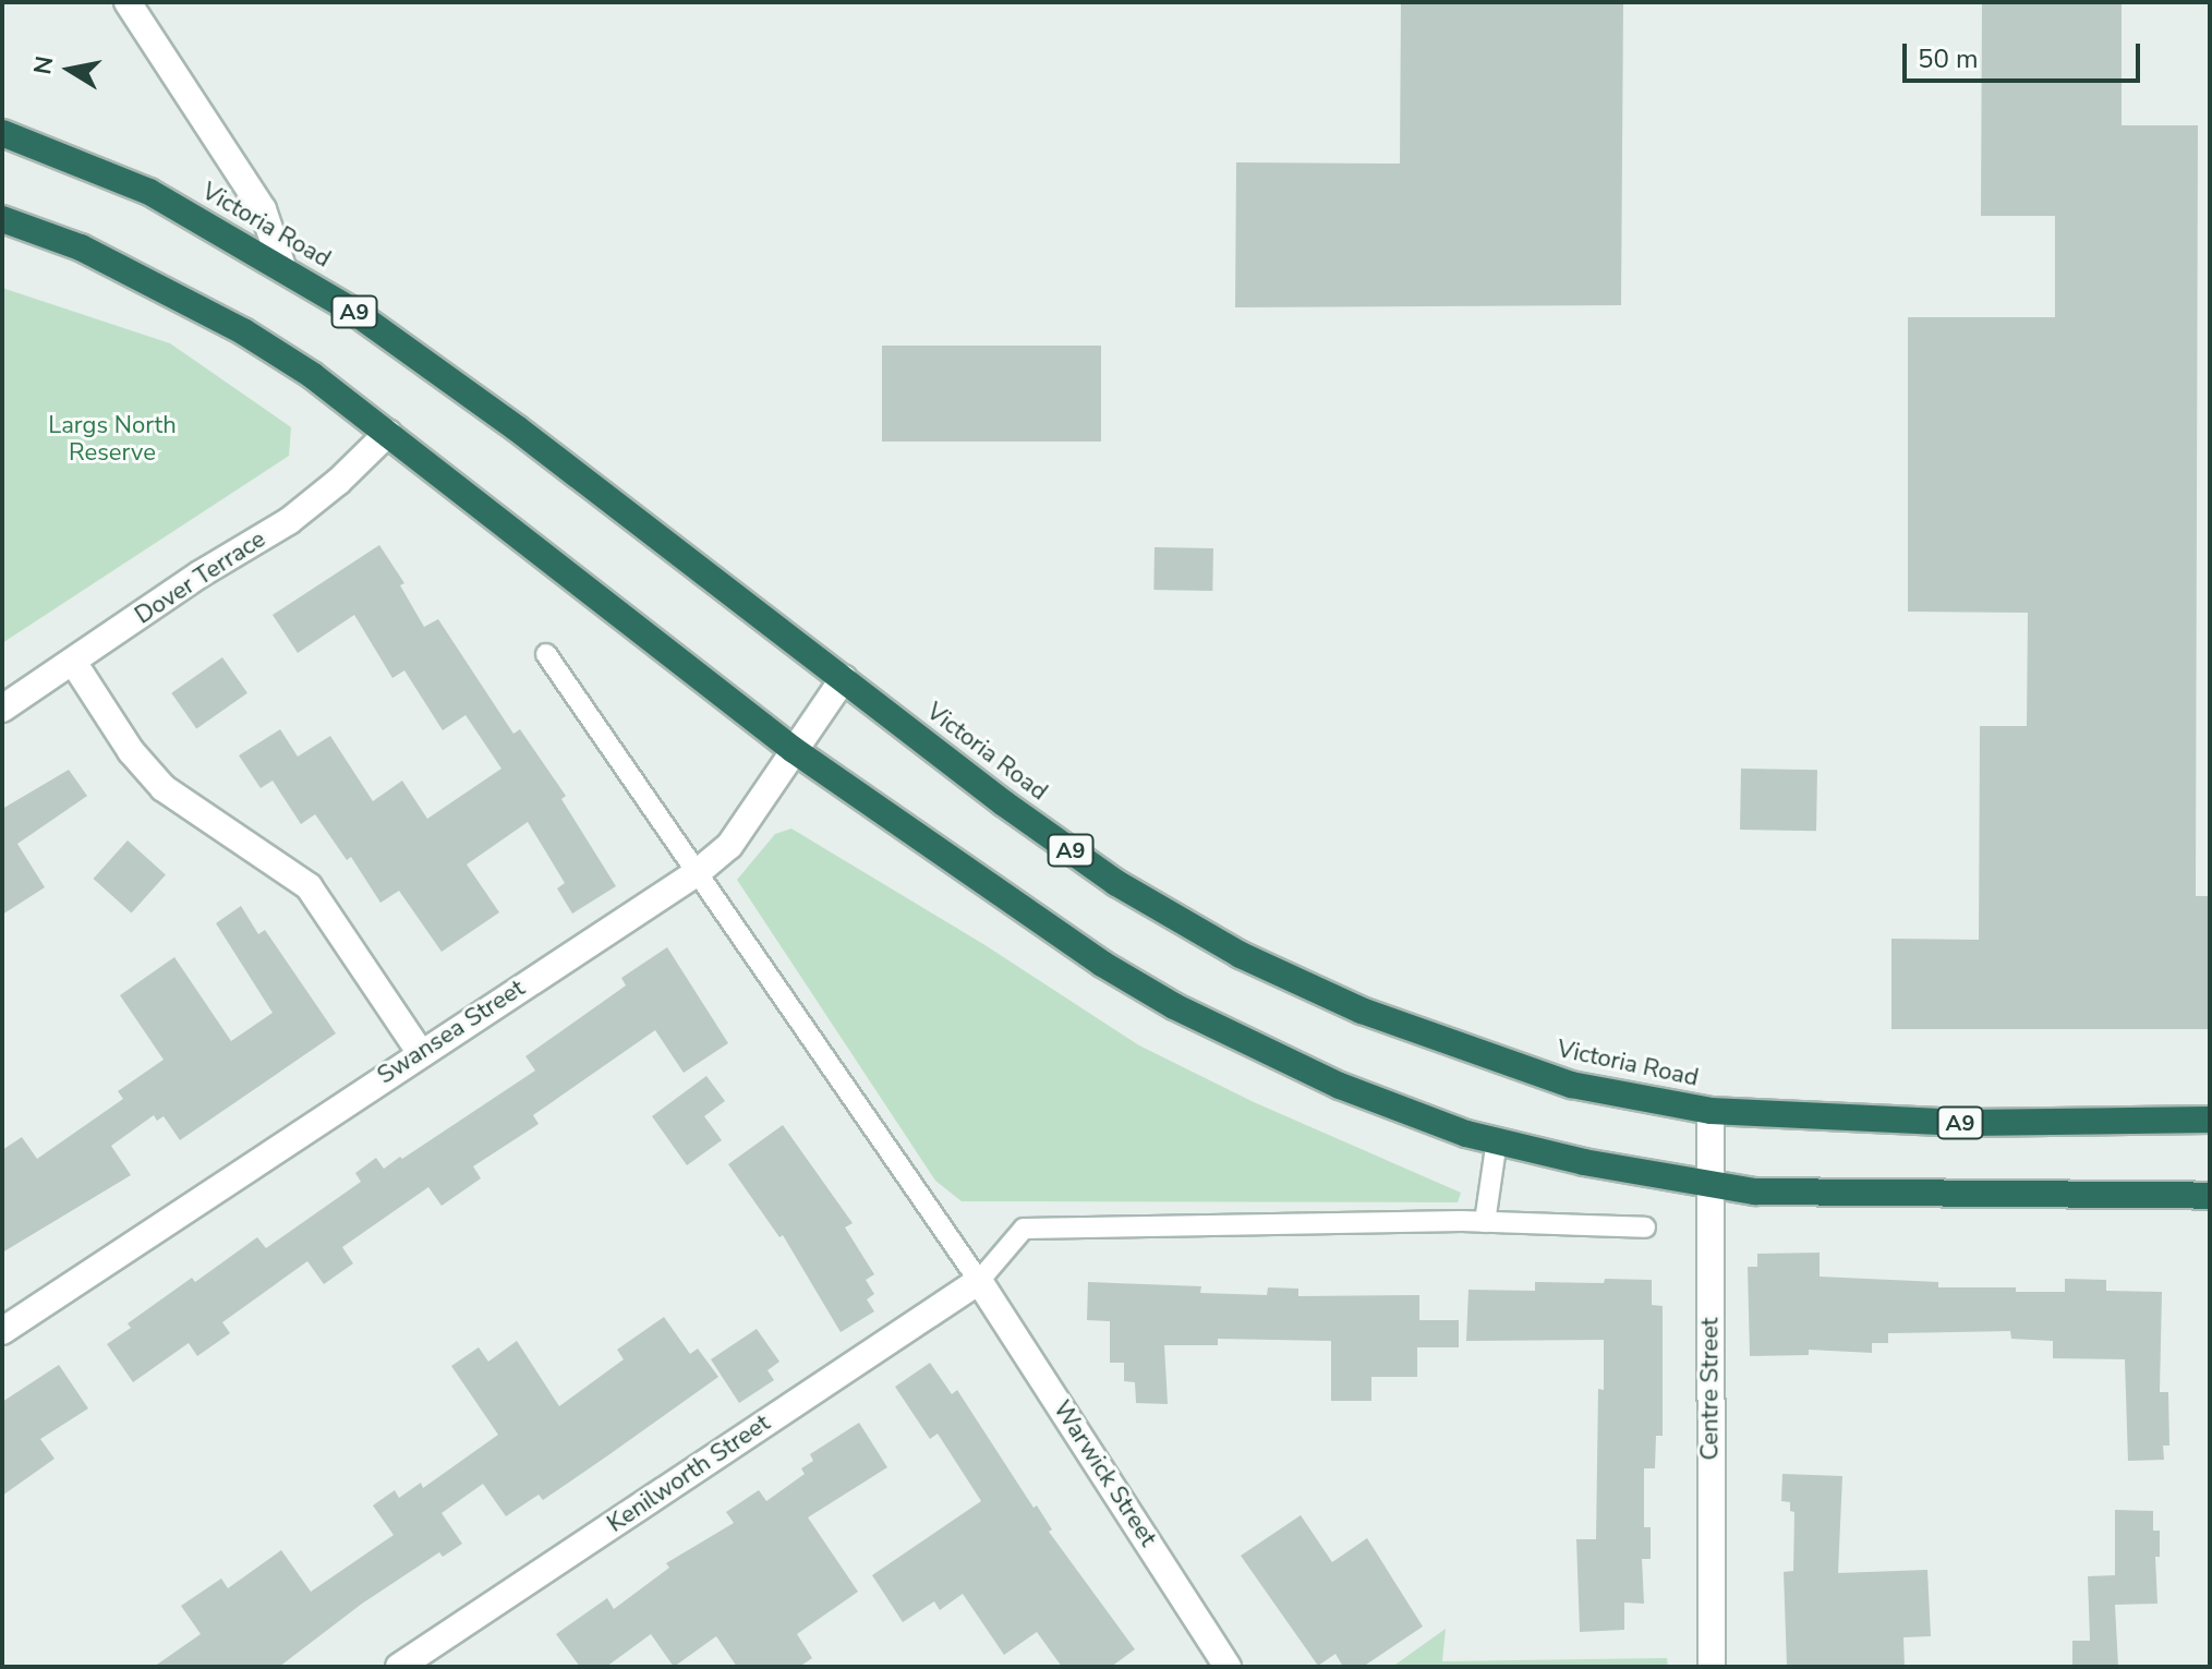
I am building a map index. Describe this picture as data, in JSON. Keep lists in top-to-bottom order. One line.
{"streets":{"highway":["Victoria Road","A9"],"street":["Dover Terrace","Swansea Street","Centre Street","Kenilworth Street","Warwick Street"]},"crossings":[["Victoria Road","Swansea Street"],["Victoria Road","Centre Street"],["Kenilworth Street","Warwick Street"]],"parks":["Largs North Reserve"],"scale_bar":"50 m","north":"left"}
